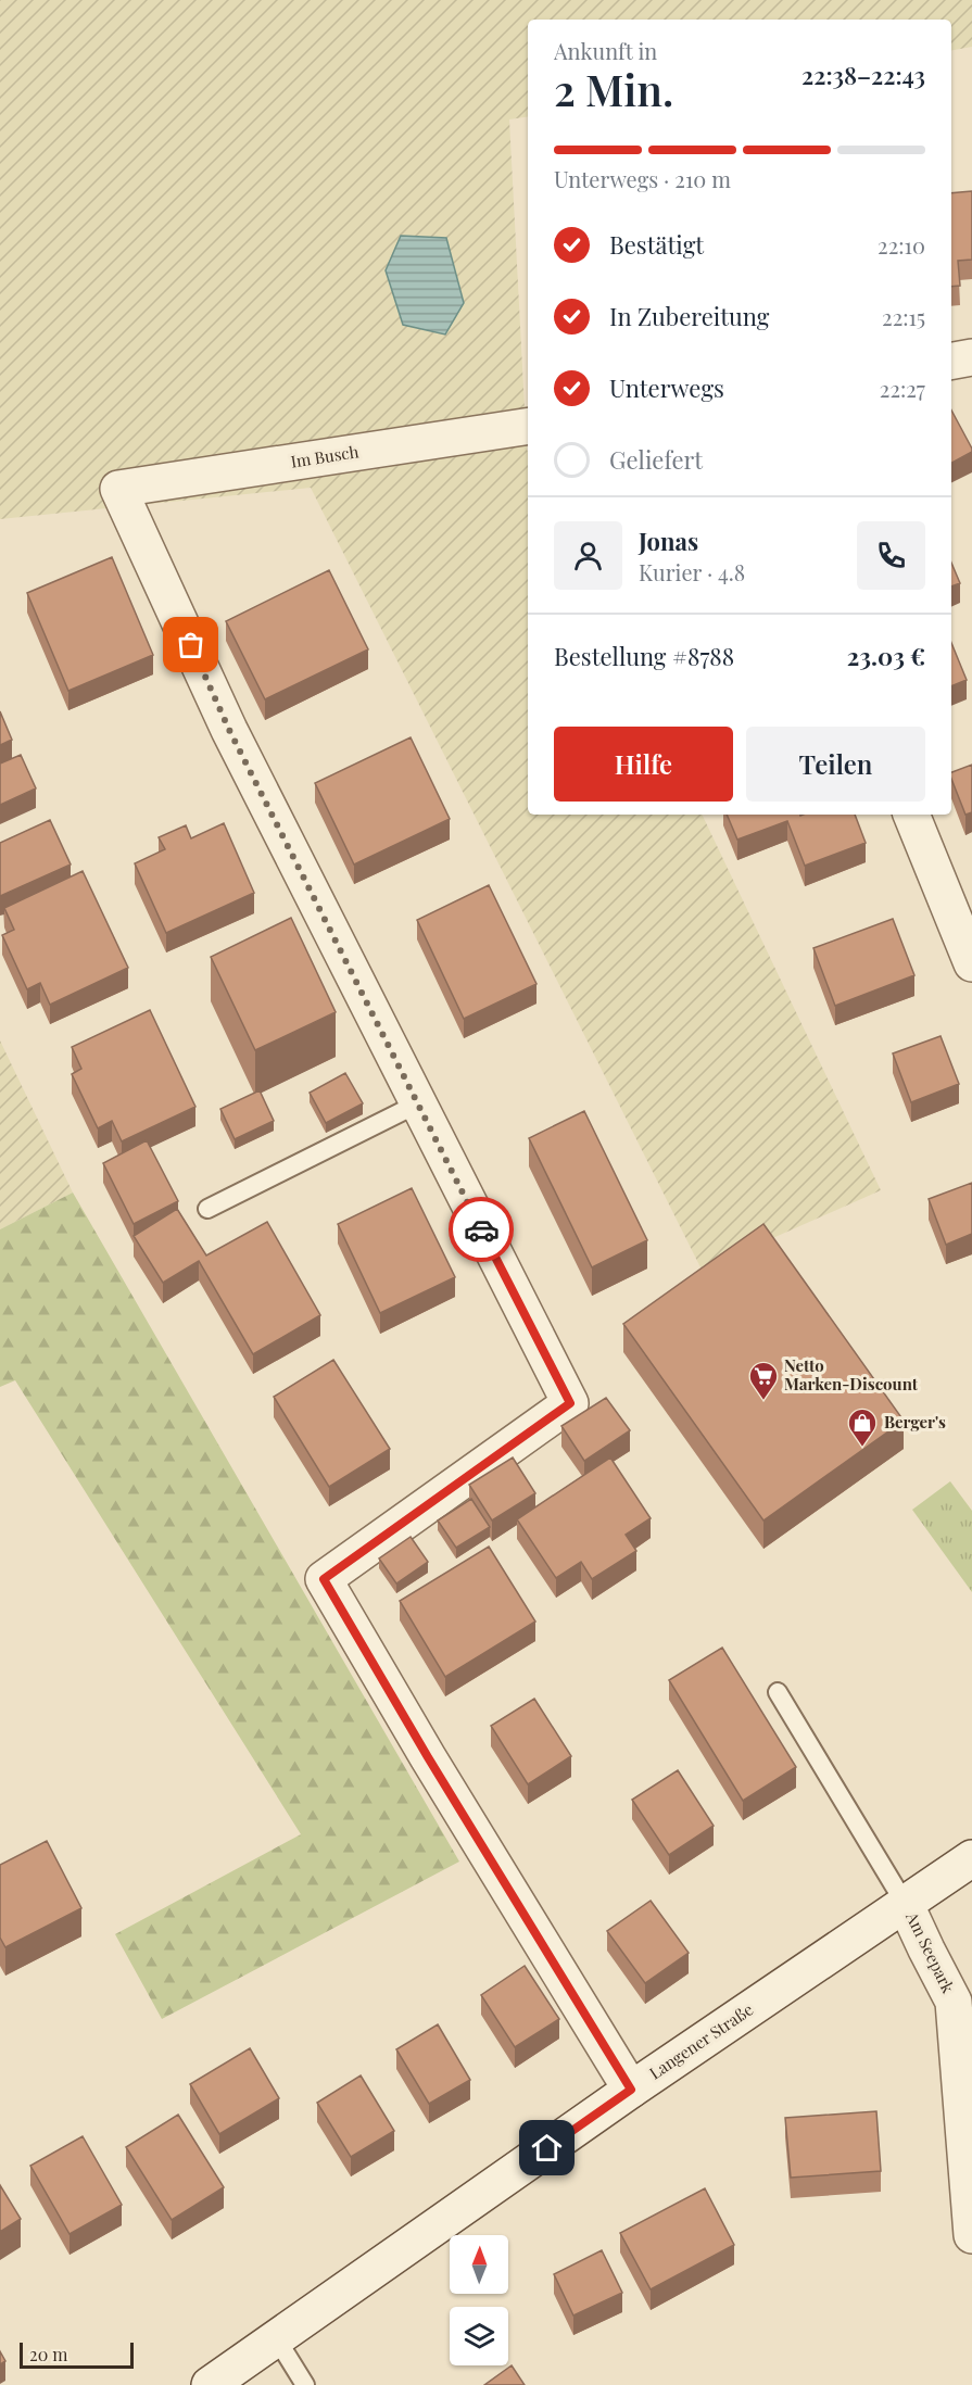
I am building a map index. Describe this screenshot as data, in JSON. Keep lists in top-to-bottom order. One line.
{"streets":{"street":["Im Busch","Am Seepark","Langener Straße"]},"crossings":[["Am Seepark","Langener Straße"]],"places":{"supermarket":["Netto Marken-Discount"],"shop":["Berger's"]},"scale_bar":"20 m","north":"top","page":{"heading":["2 Min.","Ankunft in","22:38–22:43"],"panel":["Jonas","Kurier · 4.8","Bestellung #8788","23.03 €"],"bar":"Unterwegs · 210 m","list":[["Bestätigt","22:10"],["In Zubereitung","22:15"],["Unterwegs","22:27"],"Geliefert"],"buttons":["Hilfe","Teilen"],"scale":"20 m"}}
